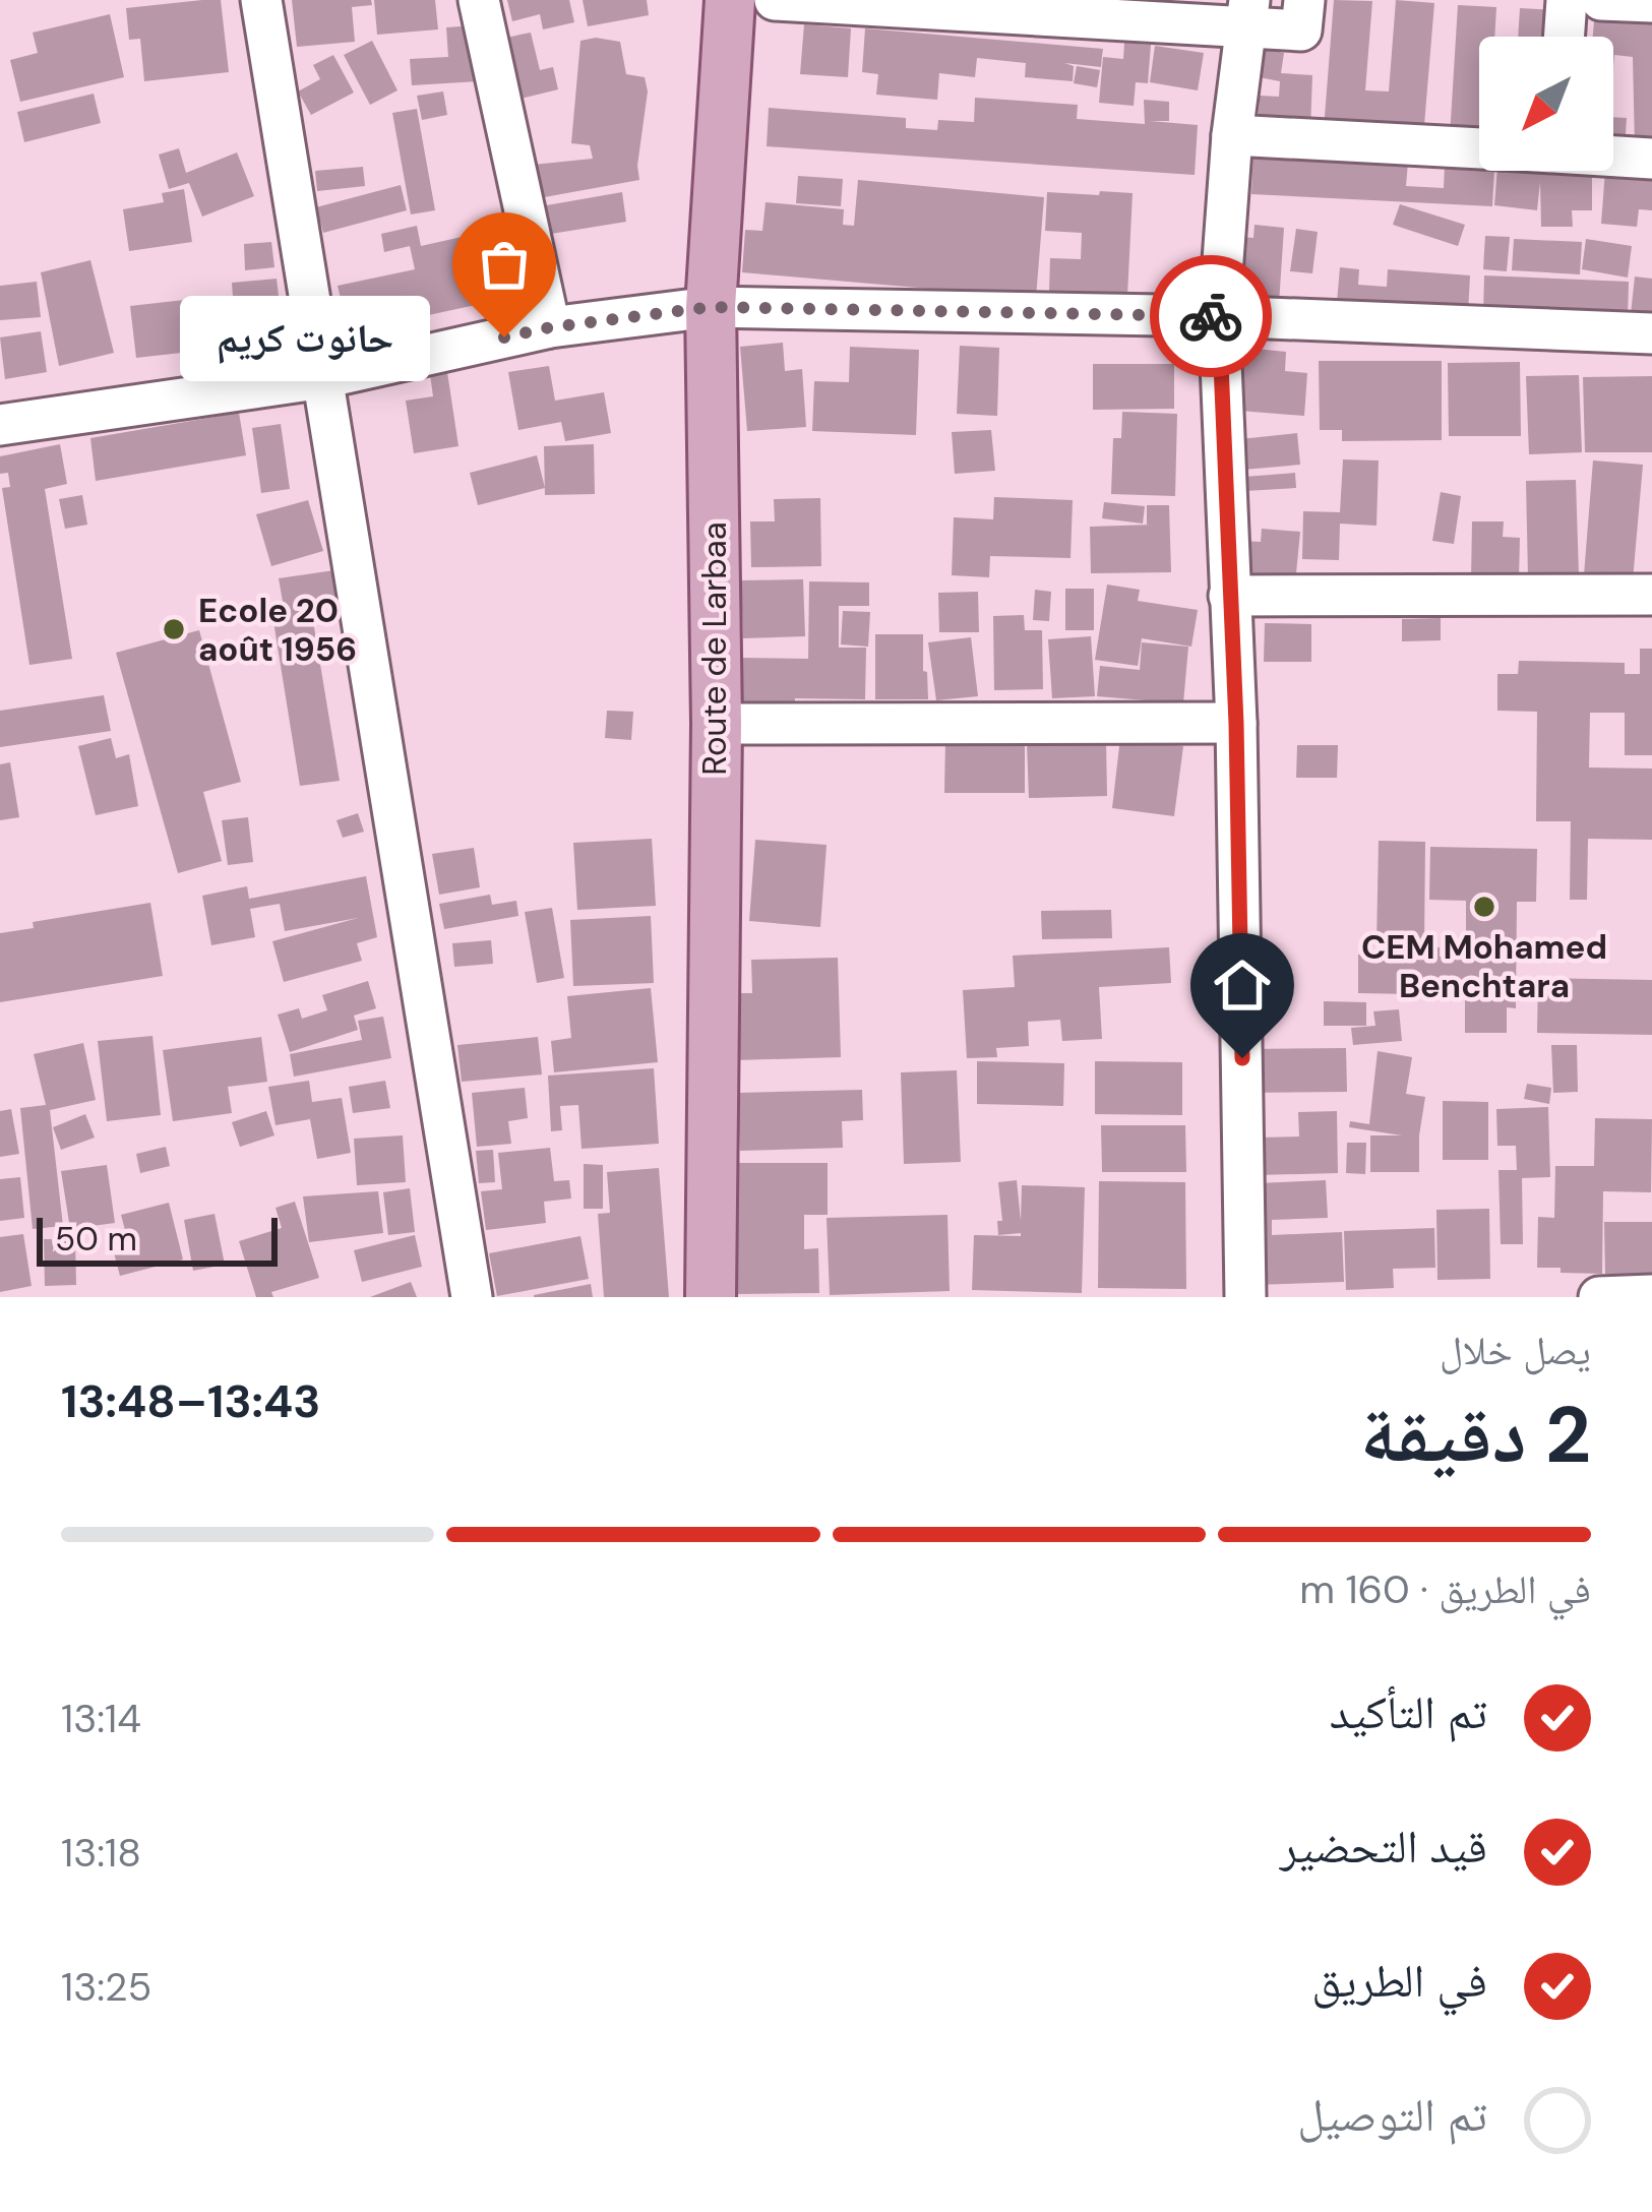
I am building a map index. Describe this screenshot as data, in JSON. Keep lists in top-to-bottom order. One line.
{"streets":{"main road":["Route de Larbaa"]},"places":["حانوت كريم","Ecole 20 août 1956","CEM Mohamed Benchtara"],"scale_bar":"50 m","north":"bottom left","page":{"bubble":"حانوت كريم","scale":"50 m","heading":["2 دقيقة","يصل خلال","13:43–13:48"],"bar":"في الطريق · 160 m","list":[["تم التأكيد","13:14"],["قيد التحضير","13:18"],["في الطريق","13:25"],"تم التوصيل"]}}
